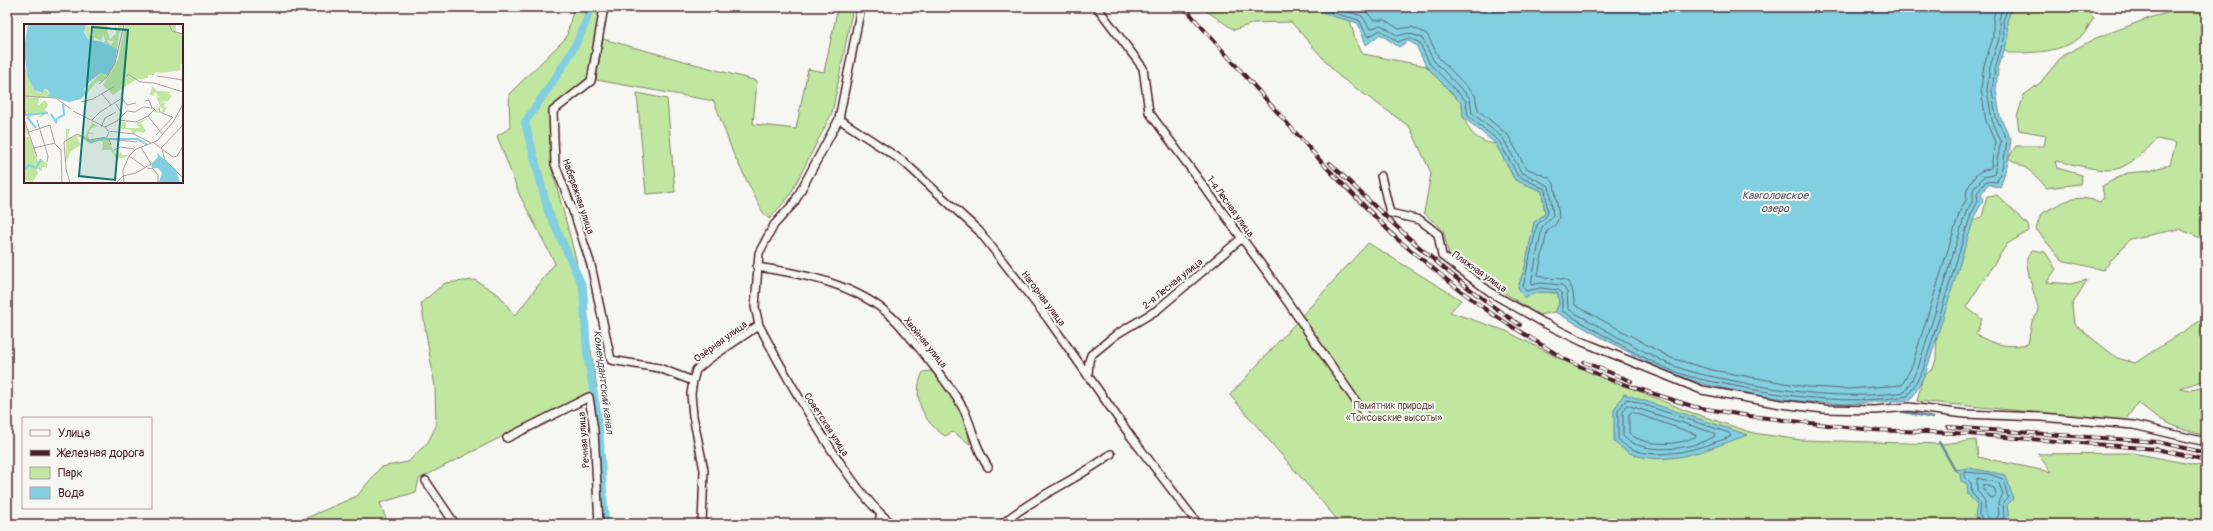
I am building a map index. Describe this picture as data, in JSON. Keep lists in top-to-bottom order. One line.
{"streets":{"street":["Набережная улица","1-я Лесная улица","Пляжная улица","2-я Лесная улица","Нагорная улица","Озёрная улица","Хвойная улица","Советская улица","Речная улица"]},"crossings":[["Набережная улица","Озёрная улица"],["1-я Лесная улица","2-я Лесная улица"],["2-я Лесная улица","Нагорная улица"],["Нагорная улица","Озёрная улица"],["Озёрная улица","Хвойная улица"],["Озёрная улица","Советская улица"]],"water":["Кавголовское озеро","Комендантский канал"],"parks":["Памятник природы «Токсовские высоты»"],"legend":["Улица","Железная дорога","Парк","Вода"]}
